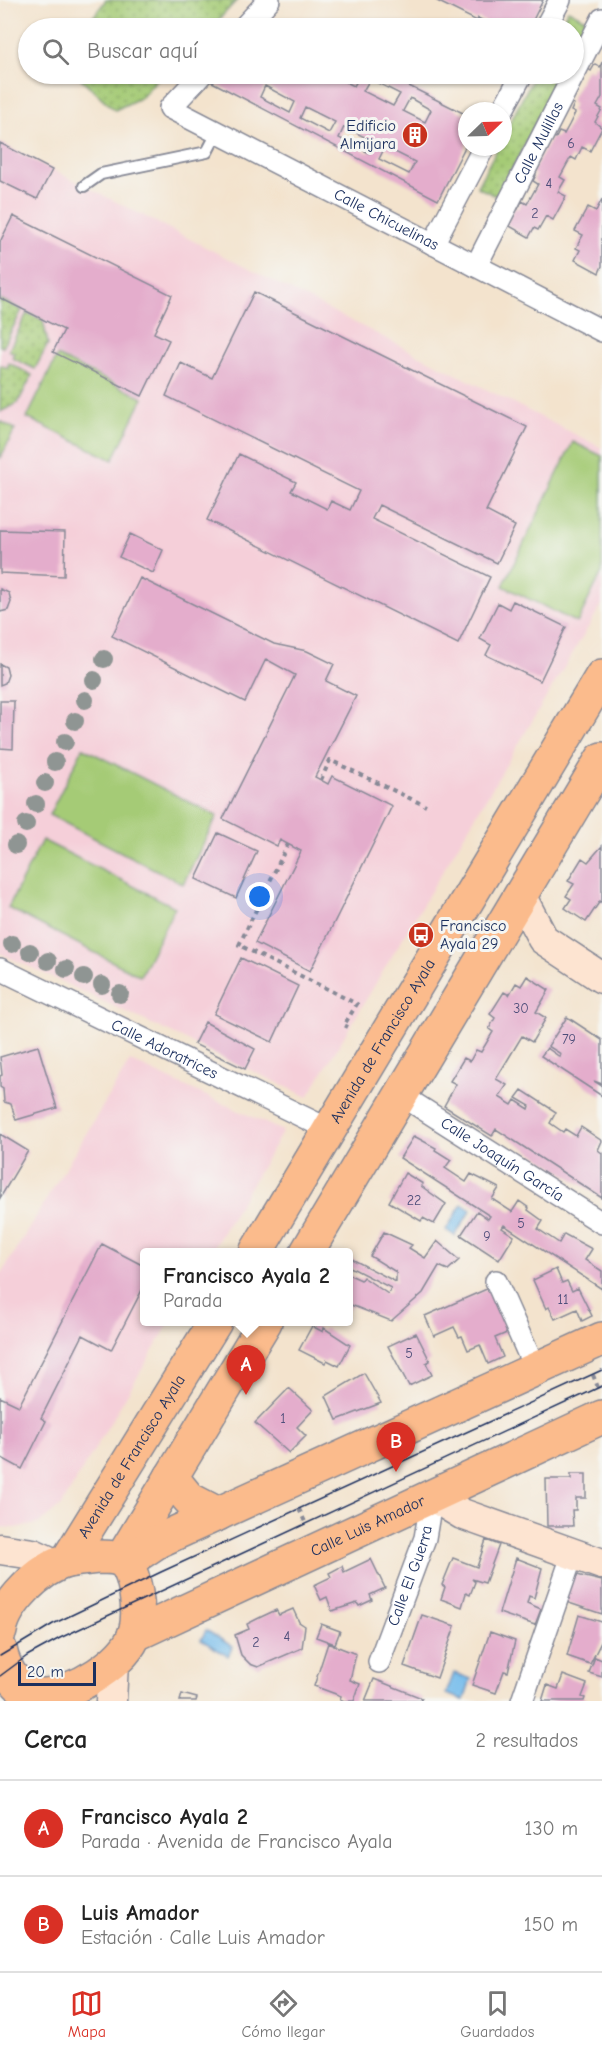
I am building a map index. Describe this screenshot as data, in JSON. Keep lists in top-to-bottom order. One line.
{"streets":{"main road":["Avenida de Francisco Ayala","Calle Luis Amador"],"street":["Calle Mulillas","Calle Chicuelinas","Calle Adoratrices","Calle Joaquín García","Calle El Guerra"]},"crossings":[["Calle Mulillas","Calle Chicuelinas"],["Avenida de Francisco Ayala","Calle Adoratrices"],["Avenida de Francisco Ayala","Calle Luis Amador"],["Calle Luis Amador","Calle El Guerra"]],"places":{"building":["Edificio Almijara"],"bus stop":["Francisco Ayala 29"]},"house_numbers":["6","4","2","30","79","22","5","9","11","5","1","4","2"],"scale_bar":"20 m","north":"top right","page":{"search":"Buscar aquí","popup":["Francisco Ayala 2","Parada"],"pins":["A","B"],"scale":"20 m","heading":["Cerca","2 resultados"],"list":[{"mark":"A","name":"Francisco Ayala 2","note":"Parada · Avenida de Francisco Ayala","value":"130 m"},{"mark":"B","name":"Luis Amador","note":"Estación · Calle Luis Amador","value":"150 m"}],"nav":["Mapa","Cómo llegar","Guardados"]}}
